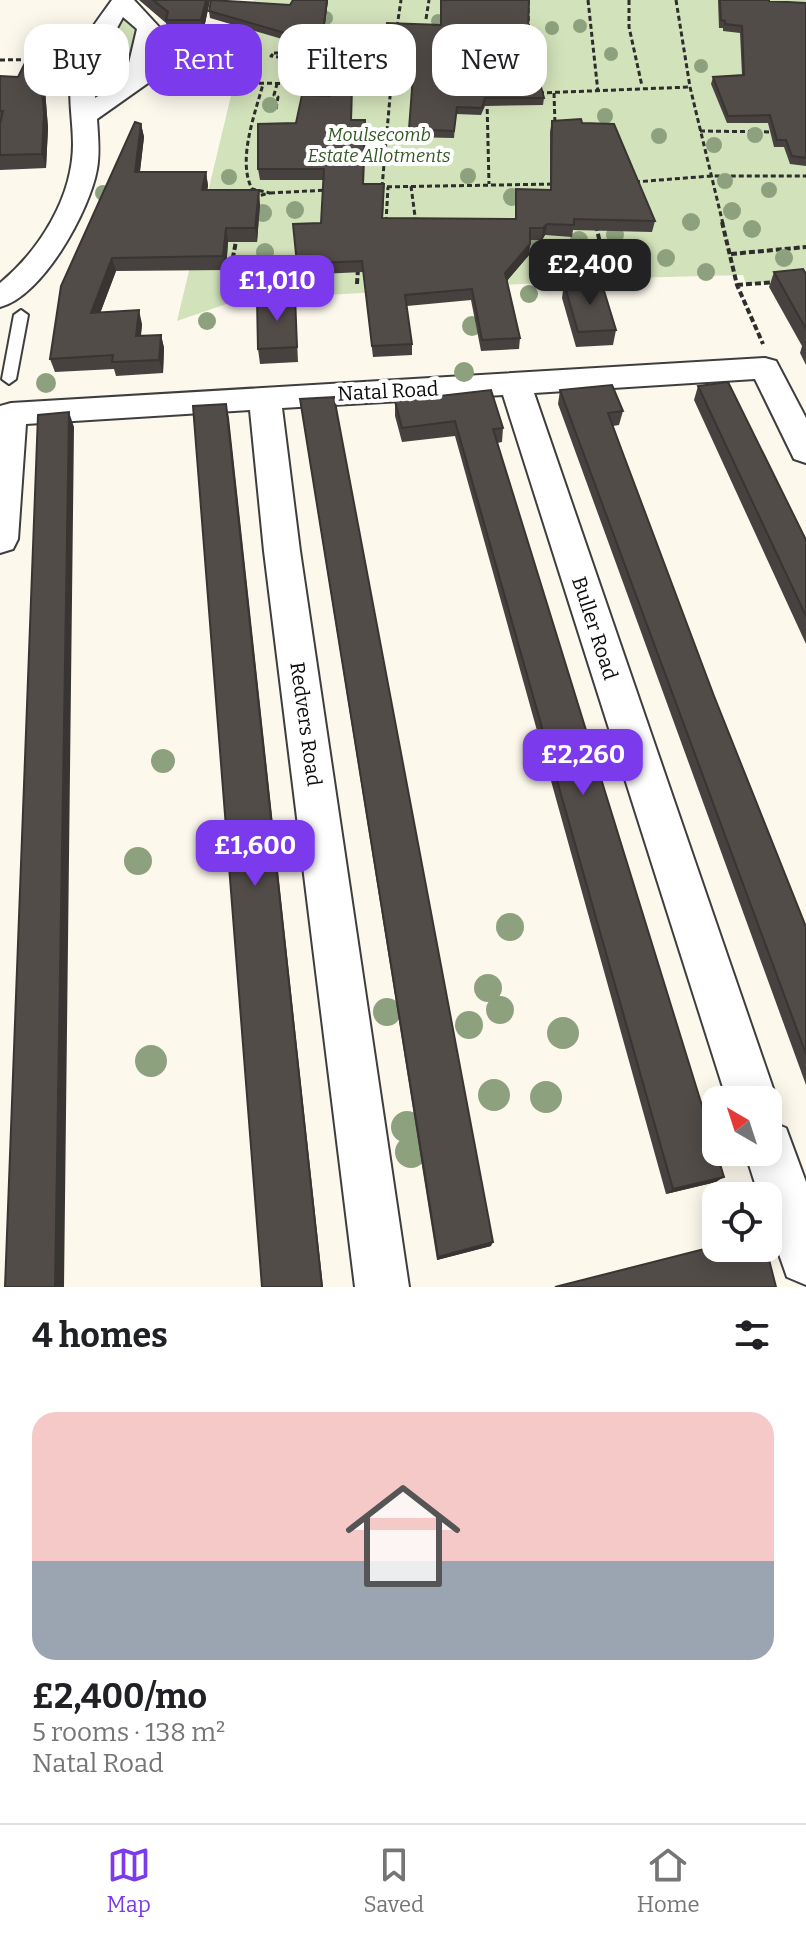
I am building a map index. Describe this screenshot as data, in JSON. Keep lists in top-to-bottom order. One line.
{"streets":{"street":["Natal Road","Buller Road","Redvers Road"]},"crossings":[["Natal Road","Buller Road"],["Natal Road","Redvers Road"]],"parks":["Moulsecomb Estate Allotments"],"north":"top left","page":{"chip":["Buy","Rent","Filters","New"],"price":["£2,400","£1,010","£2,260","£1,600"],"heading":"4 homes","list":[{"name":"£2,400/mo","note":"5 rooms · 138 m² · Natal Road"}],"tabs":["Map","Saved","Home"]}}
